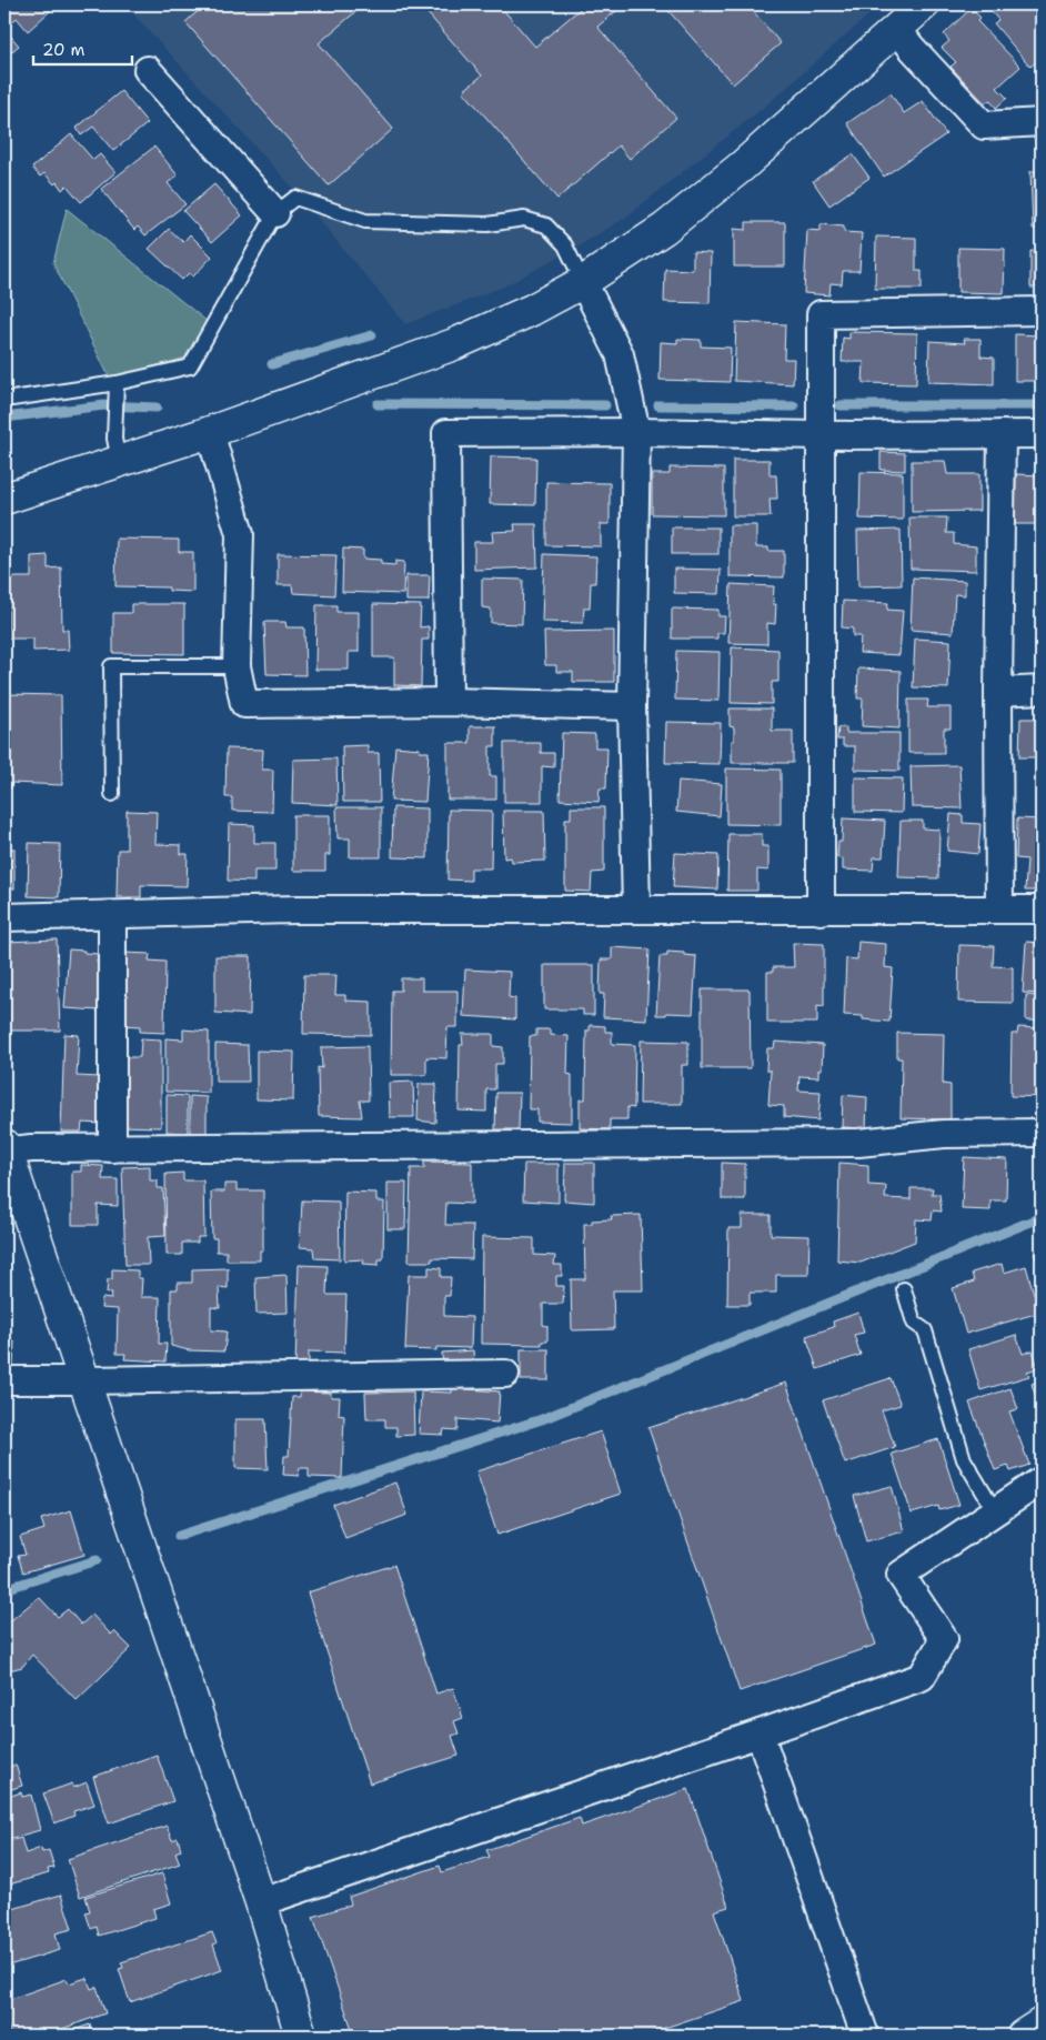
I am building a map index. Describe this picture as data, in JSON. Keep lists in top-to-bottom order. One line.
{"scale_bar":"20 m"}
